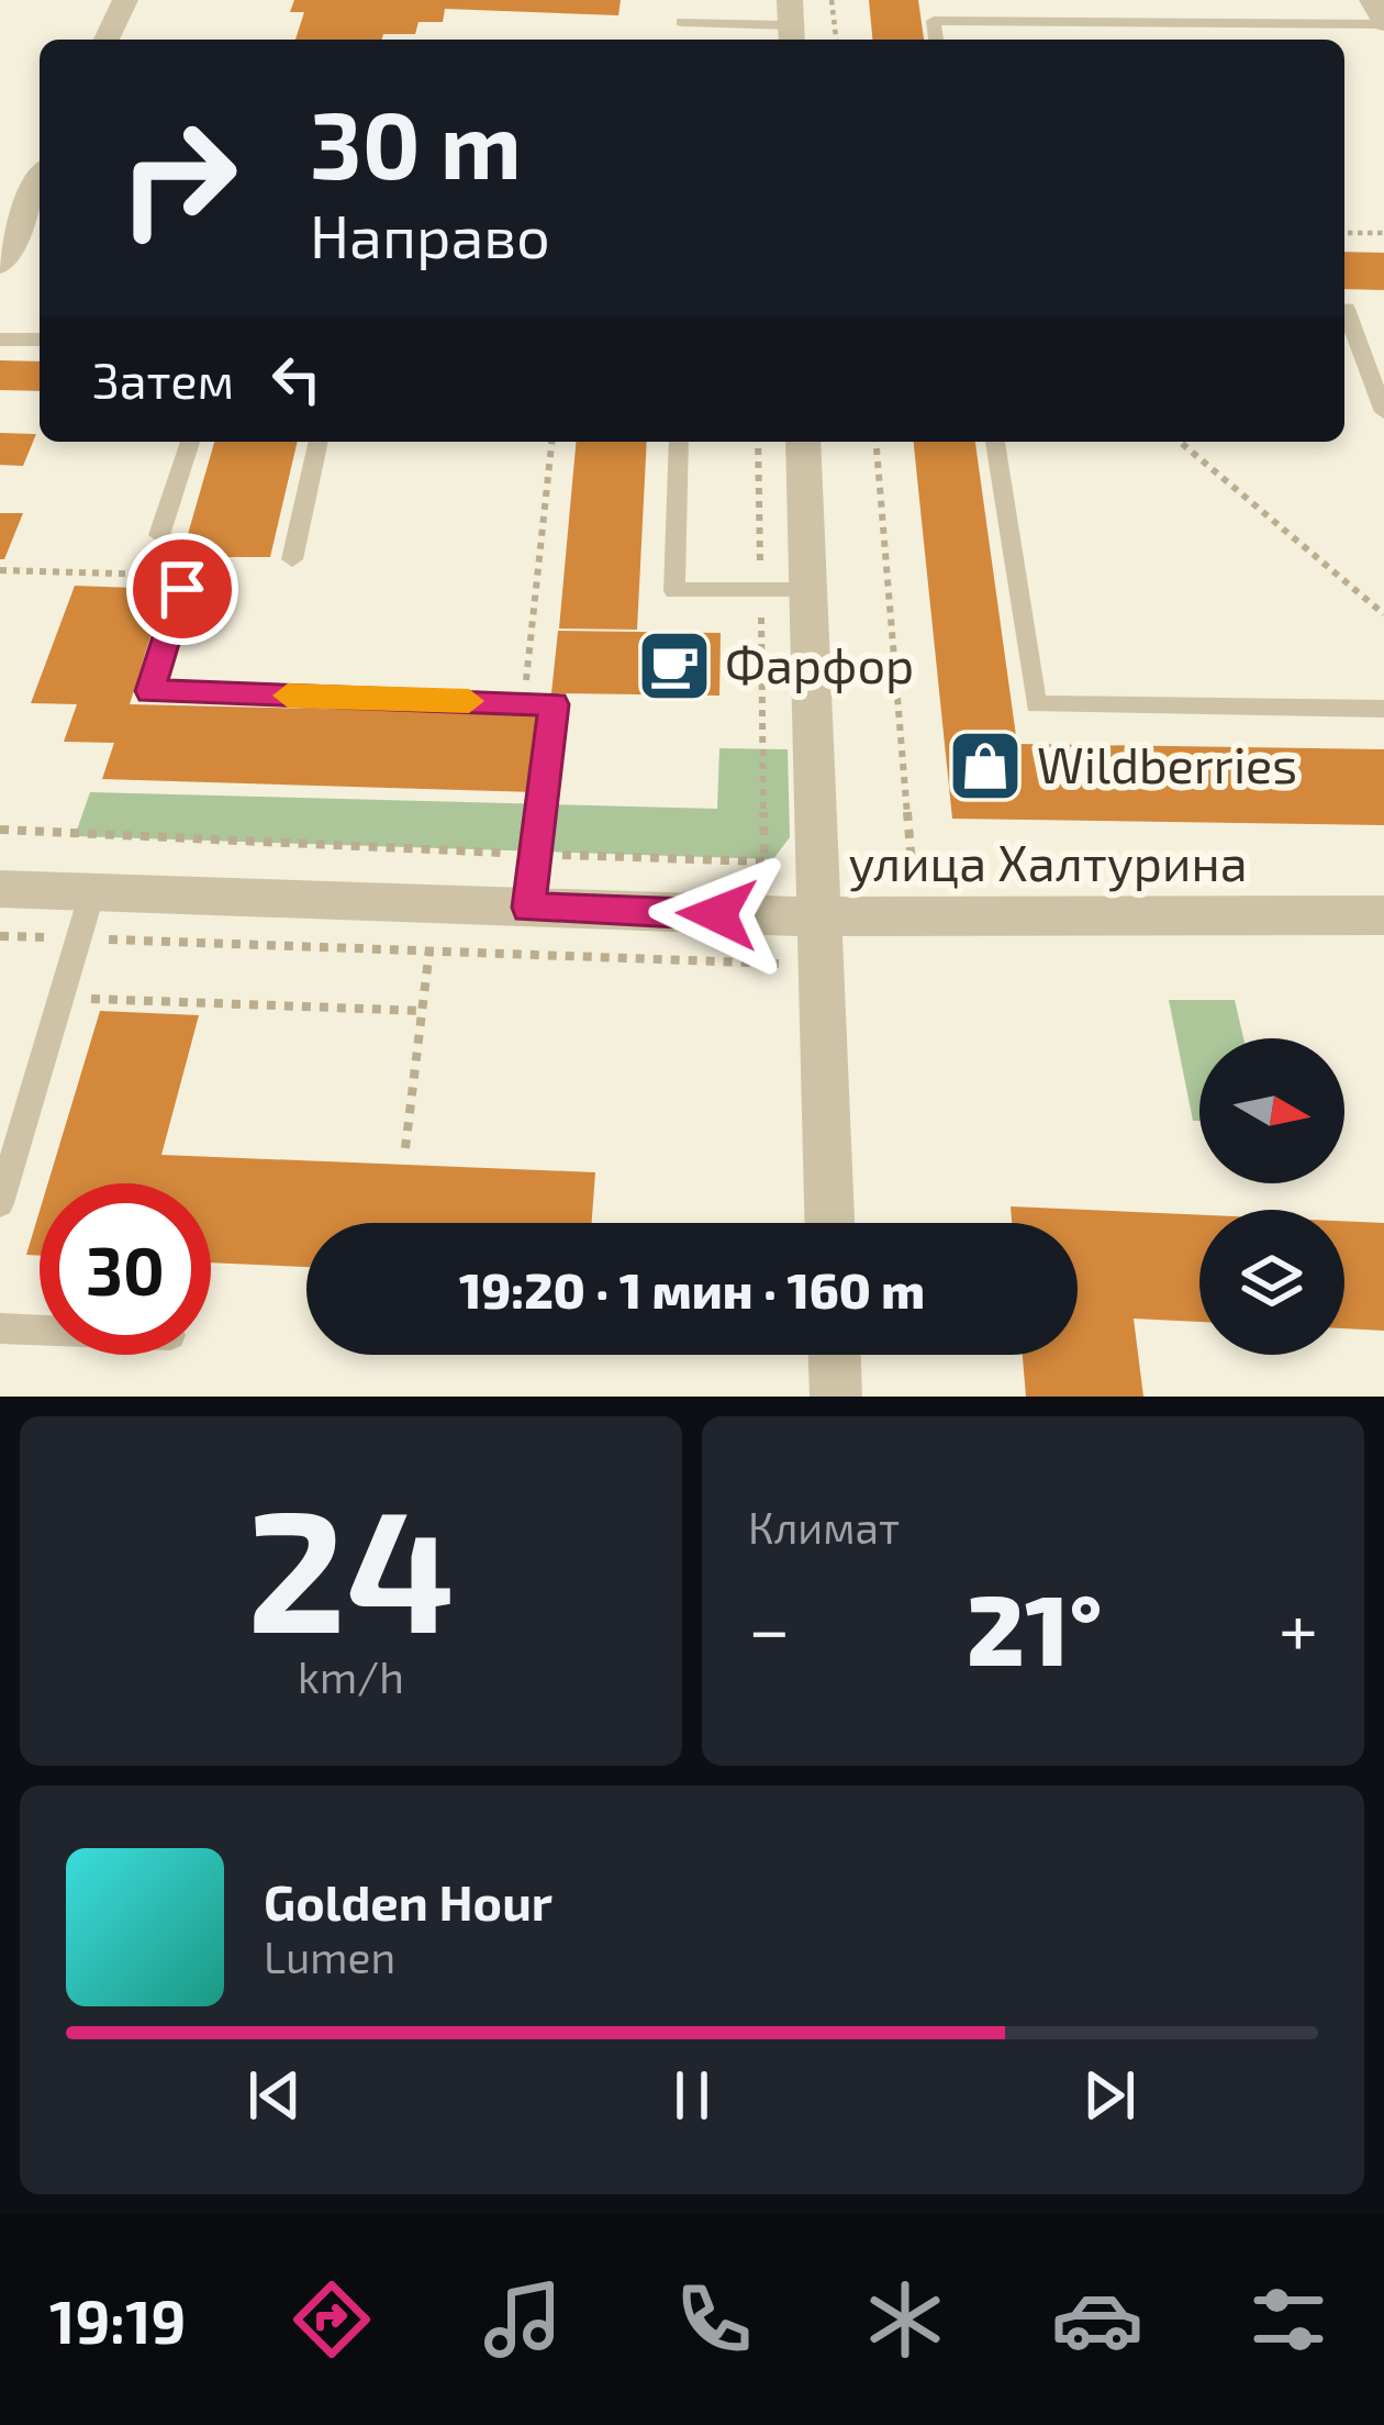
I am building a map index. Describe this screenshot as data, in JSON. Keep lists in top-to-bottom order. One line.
{"streets":{"street":["улица Халтурина"]},"places":{"cafe":["Фарфор"],"shop":["Wildberries"]},"north":"right","page":{"turn":["30 m","Направо"],"then":"Затем","limit":"30","trip":"19:20 · 1 мин · 160 m","tile":[["24","km/h"],"Климат"],"heat":["−","21°","+"],"song":["Golden Hour","Lumen"],"tabs":"19:19"}}
